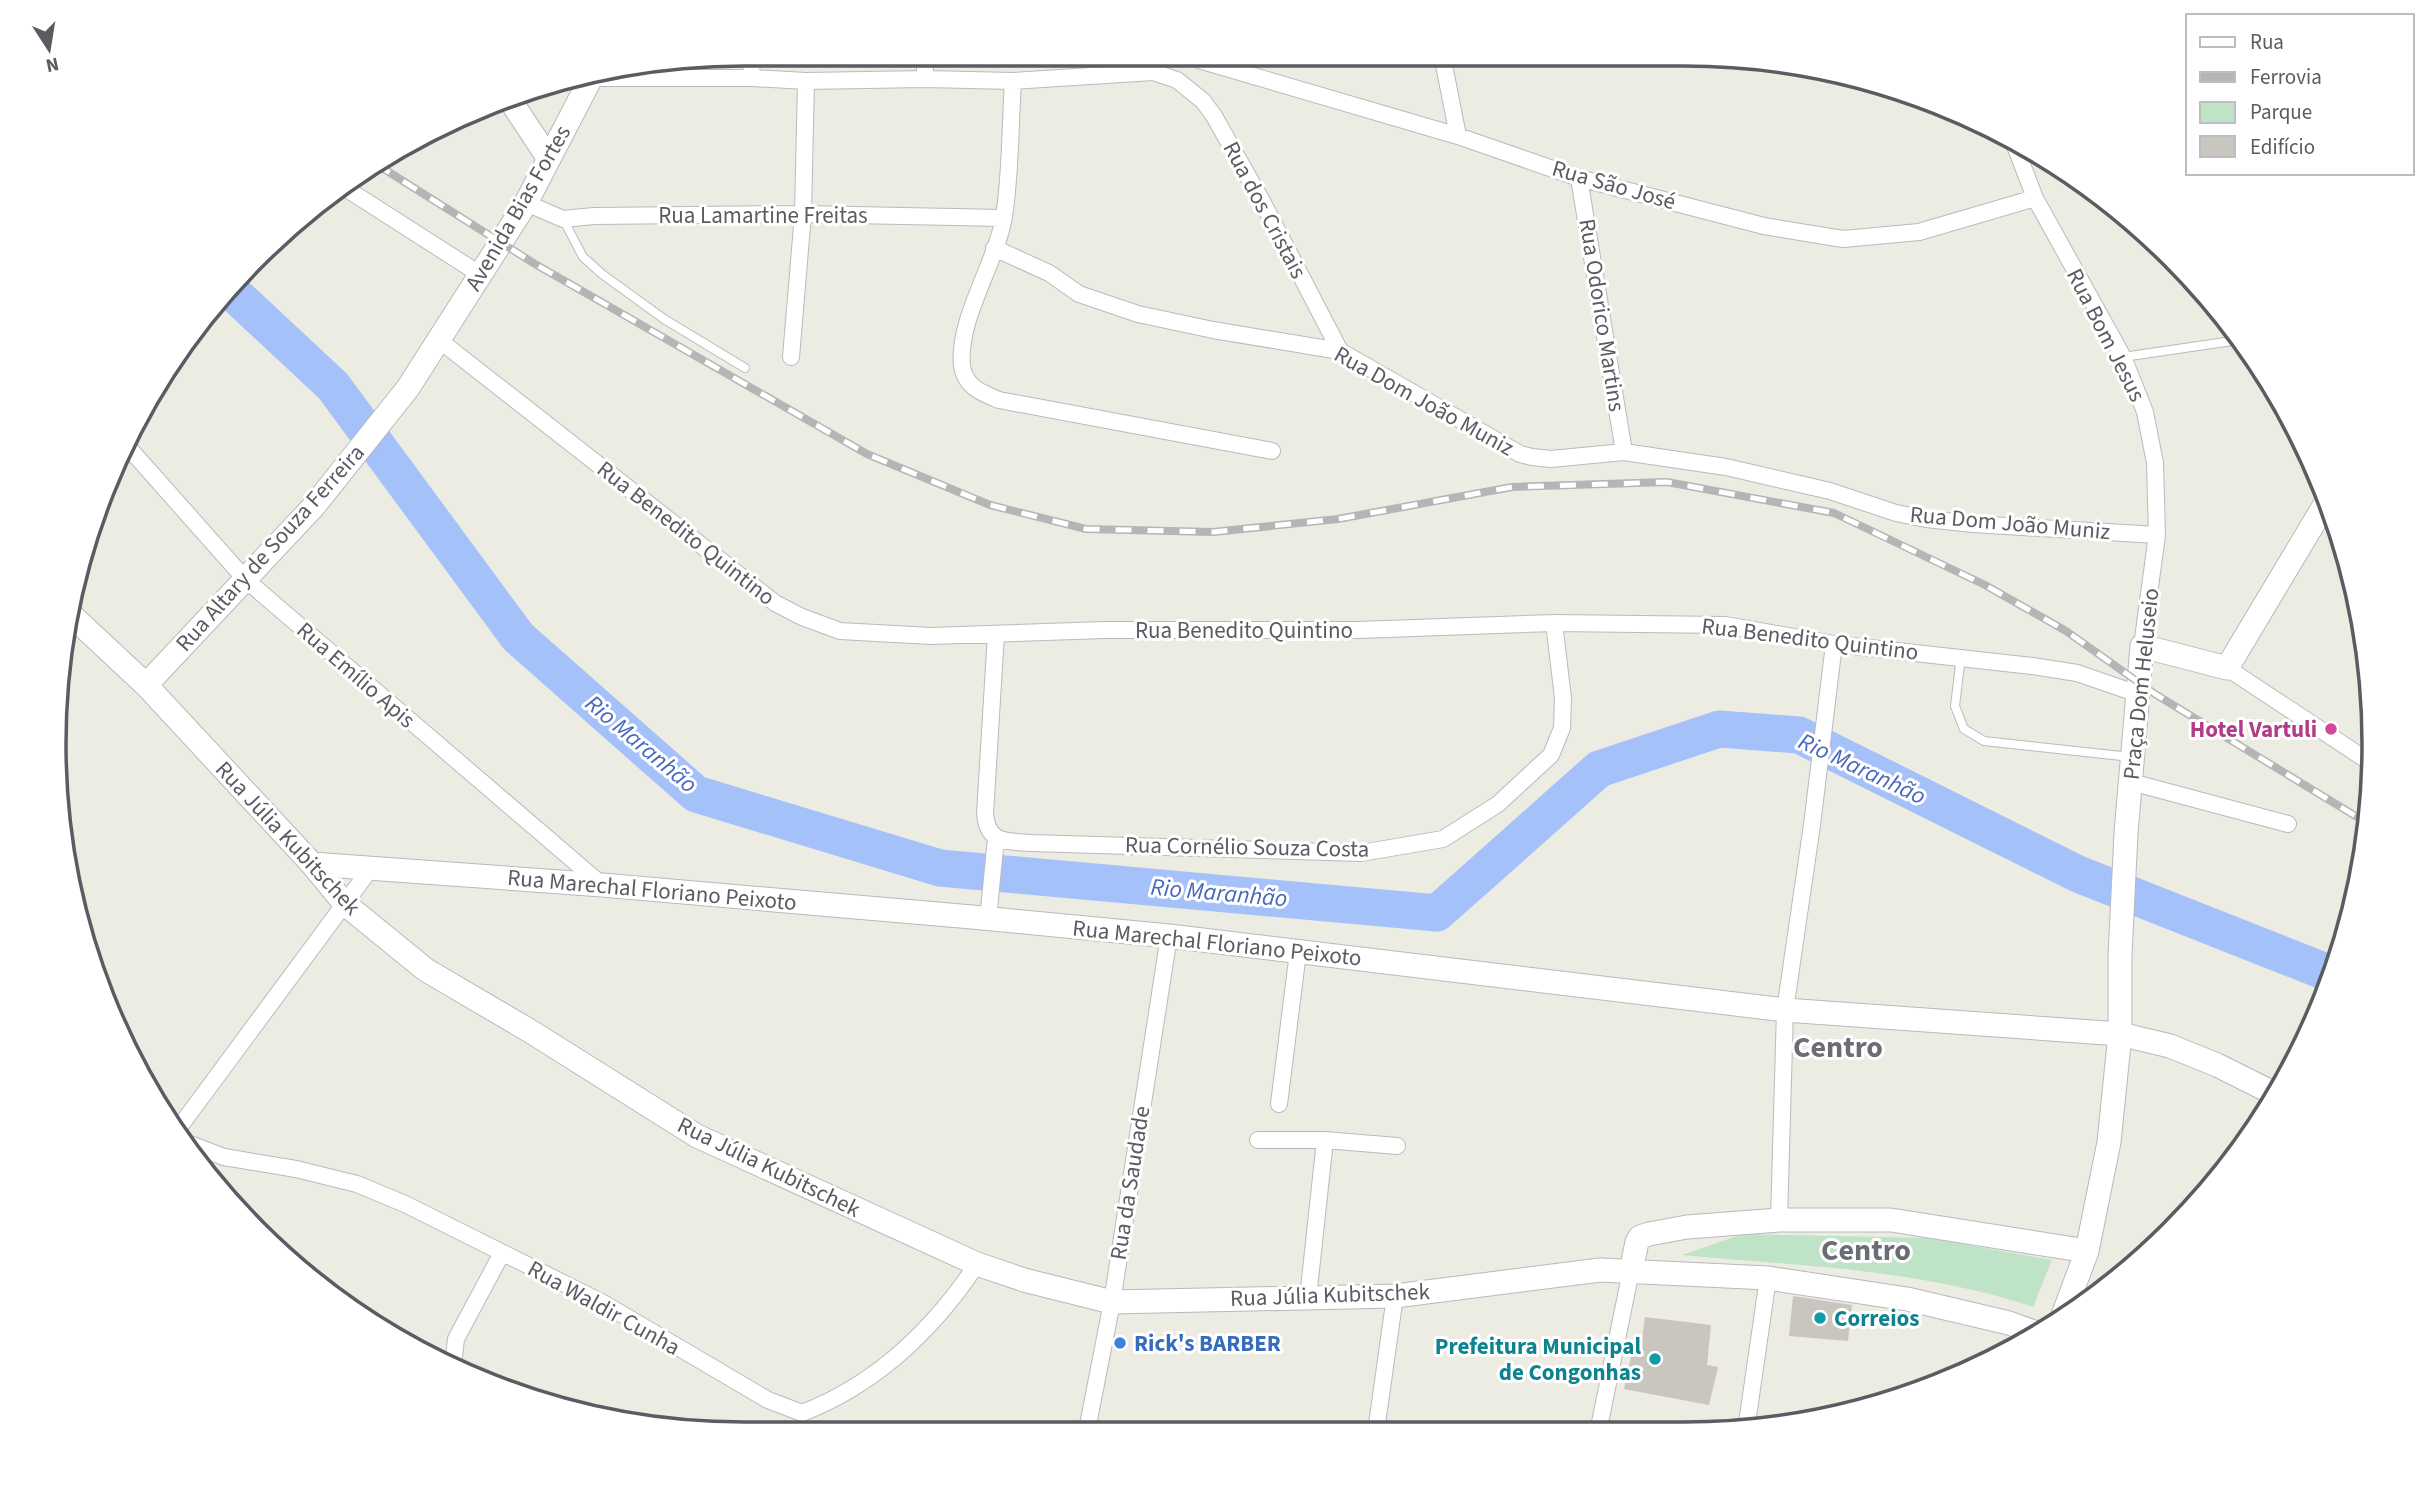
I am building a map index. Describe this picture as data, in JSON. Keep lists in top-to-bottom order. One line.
{"streets":{"main road":["Avenida Bias Fortes","Rua Altary de Souza Ferreira","Praça Dom Heluseio","Rua Júlia Kubitschek","Rua Marechal Floriano Peixoto"],"street":["Rua São José","Rua dos Cristais","Rua Lamartine Freitas","Rua Odorico Martins","Rua Bom Jesus","Rua Dom João Muniz","Rua Benedito Quintino","Rua Emílio Apis","Rua Cornélio Souza Costa","Rua da Saudade","Rua Waldir Cunha"]},"crossings":[["Rua São José","Rua Odorico Martins"],["Rua São José","Rua Bom Jesus"],["Avenida Bias Fortes","Rua Lamartine Freitas"],["Avenida Bias Fortes","Rua Benedito Quintino"],["Avenida Bias Fortes","Rua Altary de Souza Ferreira"],["Rua dos Cristais","Rua Dom João Muniz"],["Rua Odorico Martins","Rua Dom João Muniz"],["Rua Bom Jesus","Rua Dom João Muniz"],["Rua Bom Jesus","Praça Dom Heluseio"],["Rua Dom João Muniz","Praça Dom Heluseio"],["Rua Benedito Quintino","Rua Altary de Souza Ferreira"],["Rua Benedito Quintino","Praça Dom Heluseio"],["Rua Benedito Quintino","Rua Cornélio Souza Costa"],["Rua Altary de Souza Ferreira","Rua Emílio Apis"],["Rua Altary de Souza Ferreira","Rua Júlia Kubitschek"],["Rua Emílio Apis","Rua Marechal Floriano Peixoto"],["Praça Dom Heluseio","Rua Marechal Floriano Peixoto"],["Rua Júlia Kubitschek","Rua Marechal Floriano Peixoto"],["Rua Júlia Kubitschek","Rua da Saudade"],["Rua Júlia Kubitschek","Rua Waldir Cunha"],["Rua Marechal Floriano Peixoto","Rua da Saudade"]],"districts":["Centro","Centro"],"water":["Rio Maranhão"],"places":["Hotel Vartuli","Correios","Rick's BARBER","Prefeitura Municipal de Congonhas"],"legend":["Rua","Ferrovia","Parque","Edifício"],"north":"bottom"}
